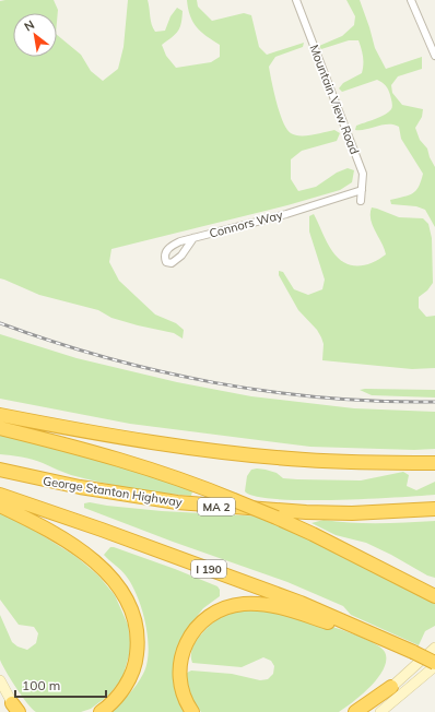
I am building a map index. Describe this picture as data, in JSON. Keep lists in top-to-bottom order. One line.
{"streets":{"highway":["George Stanton Highway","MA 2","I 190"],"street":["Mountain View Road","Connors Way"]},"crossings":[["Mountain View Road","Connors Way"]],"scale_bar":"100 m","north":"top left"}
